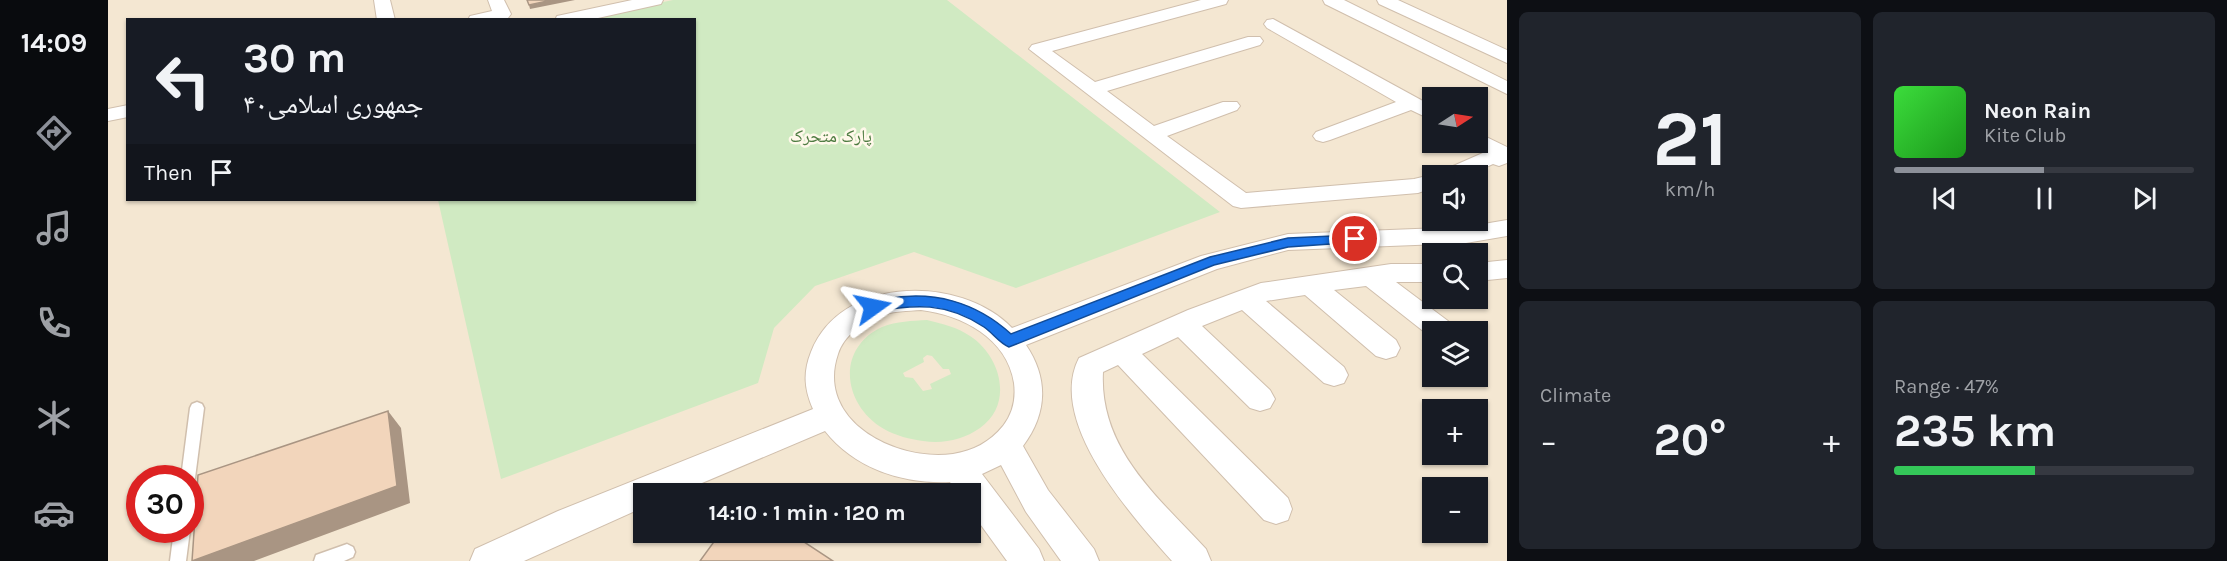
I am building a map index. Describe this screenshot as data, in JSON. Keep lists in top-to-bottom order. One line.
{"parks":["پارک متحرک"],"north":"right","page":{"tabs":"14:09","tile":[["21","km/h"],"Climate",["Range · 47%","235 km"]],"turn":["30 m","جمهوری اسلامی۴۰"],"song":["Neon Rain","Kite Club"],"map_buttons":["+","−"],"then":"Then","heat":["−","20°","+"],"limit":"30","trip":"14:10 · 1 min · 120 m"}}
